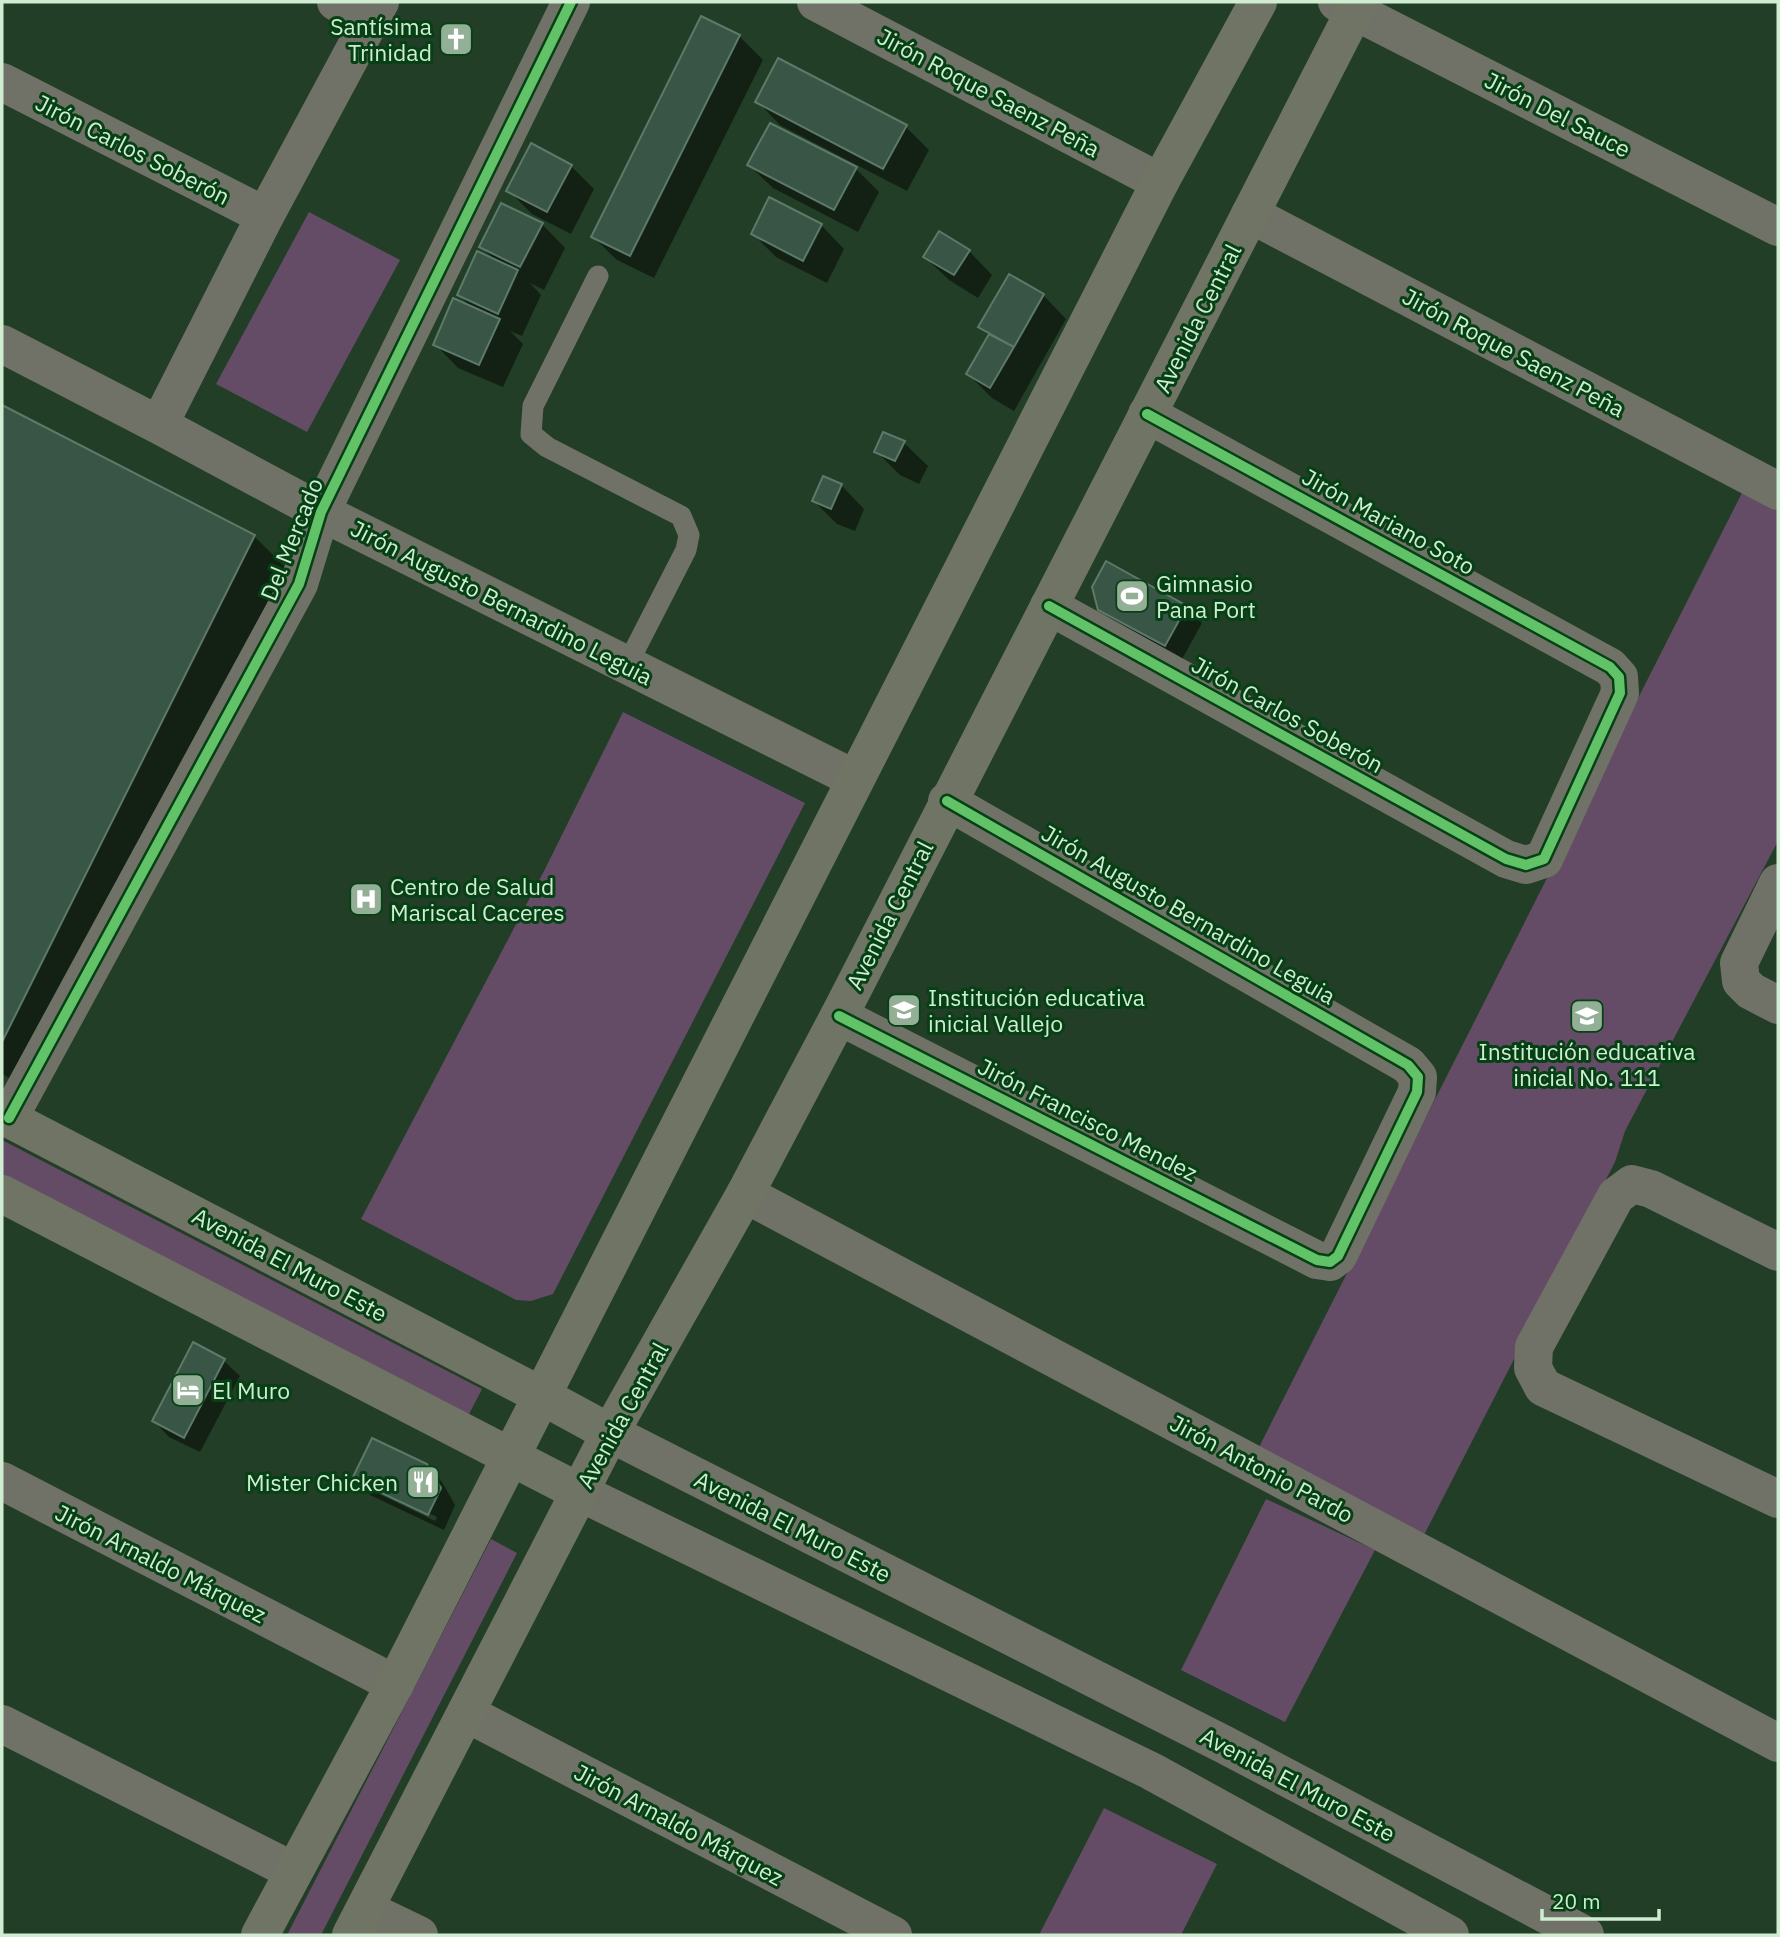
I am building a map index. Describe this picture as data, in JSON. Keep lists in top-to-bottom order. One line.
{"streets":{"main road":["Avenida Central","Avenida El Muro Este"],"street":["Jirón Roque Saenz Peña","Jirón Del Sauce","Jirón Carlos Soberón","Jirón Mariano Soto","Del Mercado","Jirón Augusto Bernardino Leguia","Jirón Francisco Mendez","Jirón Antonio Pardo","Jirón Arnaldo Márquez"]},"crossings":[["Jirón Roque Saenz Peña","Avenida Central"],["Jirón Del Sauce","Avenida Central"],["Jirón Carlos Soberón","Avenida Central"],["Jirón Carlos Soberón","Jirón Mariano Soto"],["Avenida Central","Jirón Mariano Soto"],["Avenida Central","Jirón Augusto Bernardino Leguia"],["Avenida Central","Jirón Francisco Mendez"],["Avenida Central","Avenida El Muro Este"],["Avenida Central","Jirón Antonio Pardo"],["Avenida Central","Jirón Arnaldo Márquez"],["Del Mercado","Jirón Augusto Bernardino Leguia"],["Del Mercado","Avenida El Muro Este"],["Jirón Augusto Bernardino Leguia","Jirón Francisco Mendez"]],"places":{"church":["Santísima Trinidad"],"sports":["Gimnasio Pana Port"],"hospital":["Centro de Salud Mariscal Caceres"],"school or university":["Institución educativa inicial Vallejo","Institución educativa inicial No. 111"],"hotel":["El Muro"],"restaurant":["Mister Chicken"]},"scale_bar":"20 m"}
